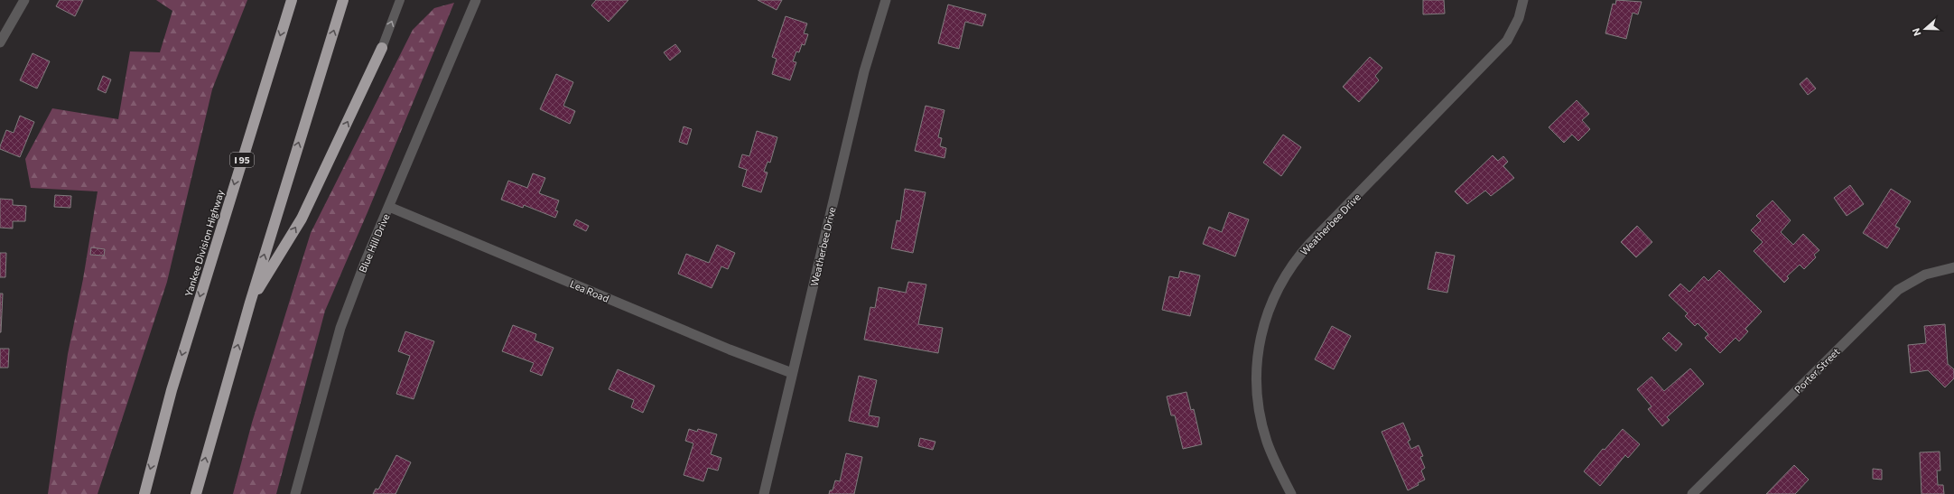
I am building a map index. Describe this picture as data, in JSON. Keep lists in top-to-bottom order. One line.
{"streets":{"highway":["I 95","Yankee Division Highway"],"street":["Weatherbee Drive","Blue Hill Drive","Lea Road","Porter Street"]},"crossings":[["Weatherbee Drive","Lea Road"],["Blue Hill Drive","Lea Road"]],"north":"left"}
